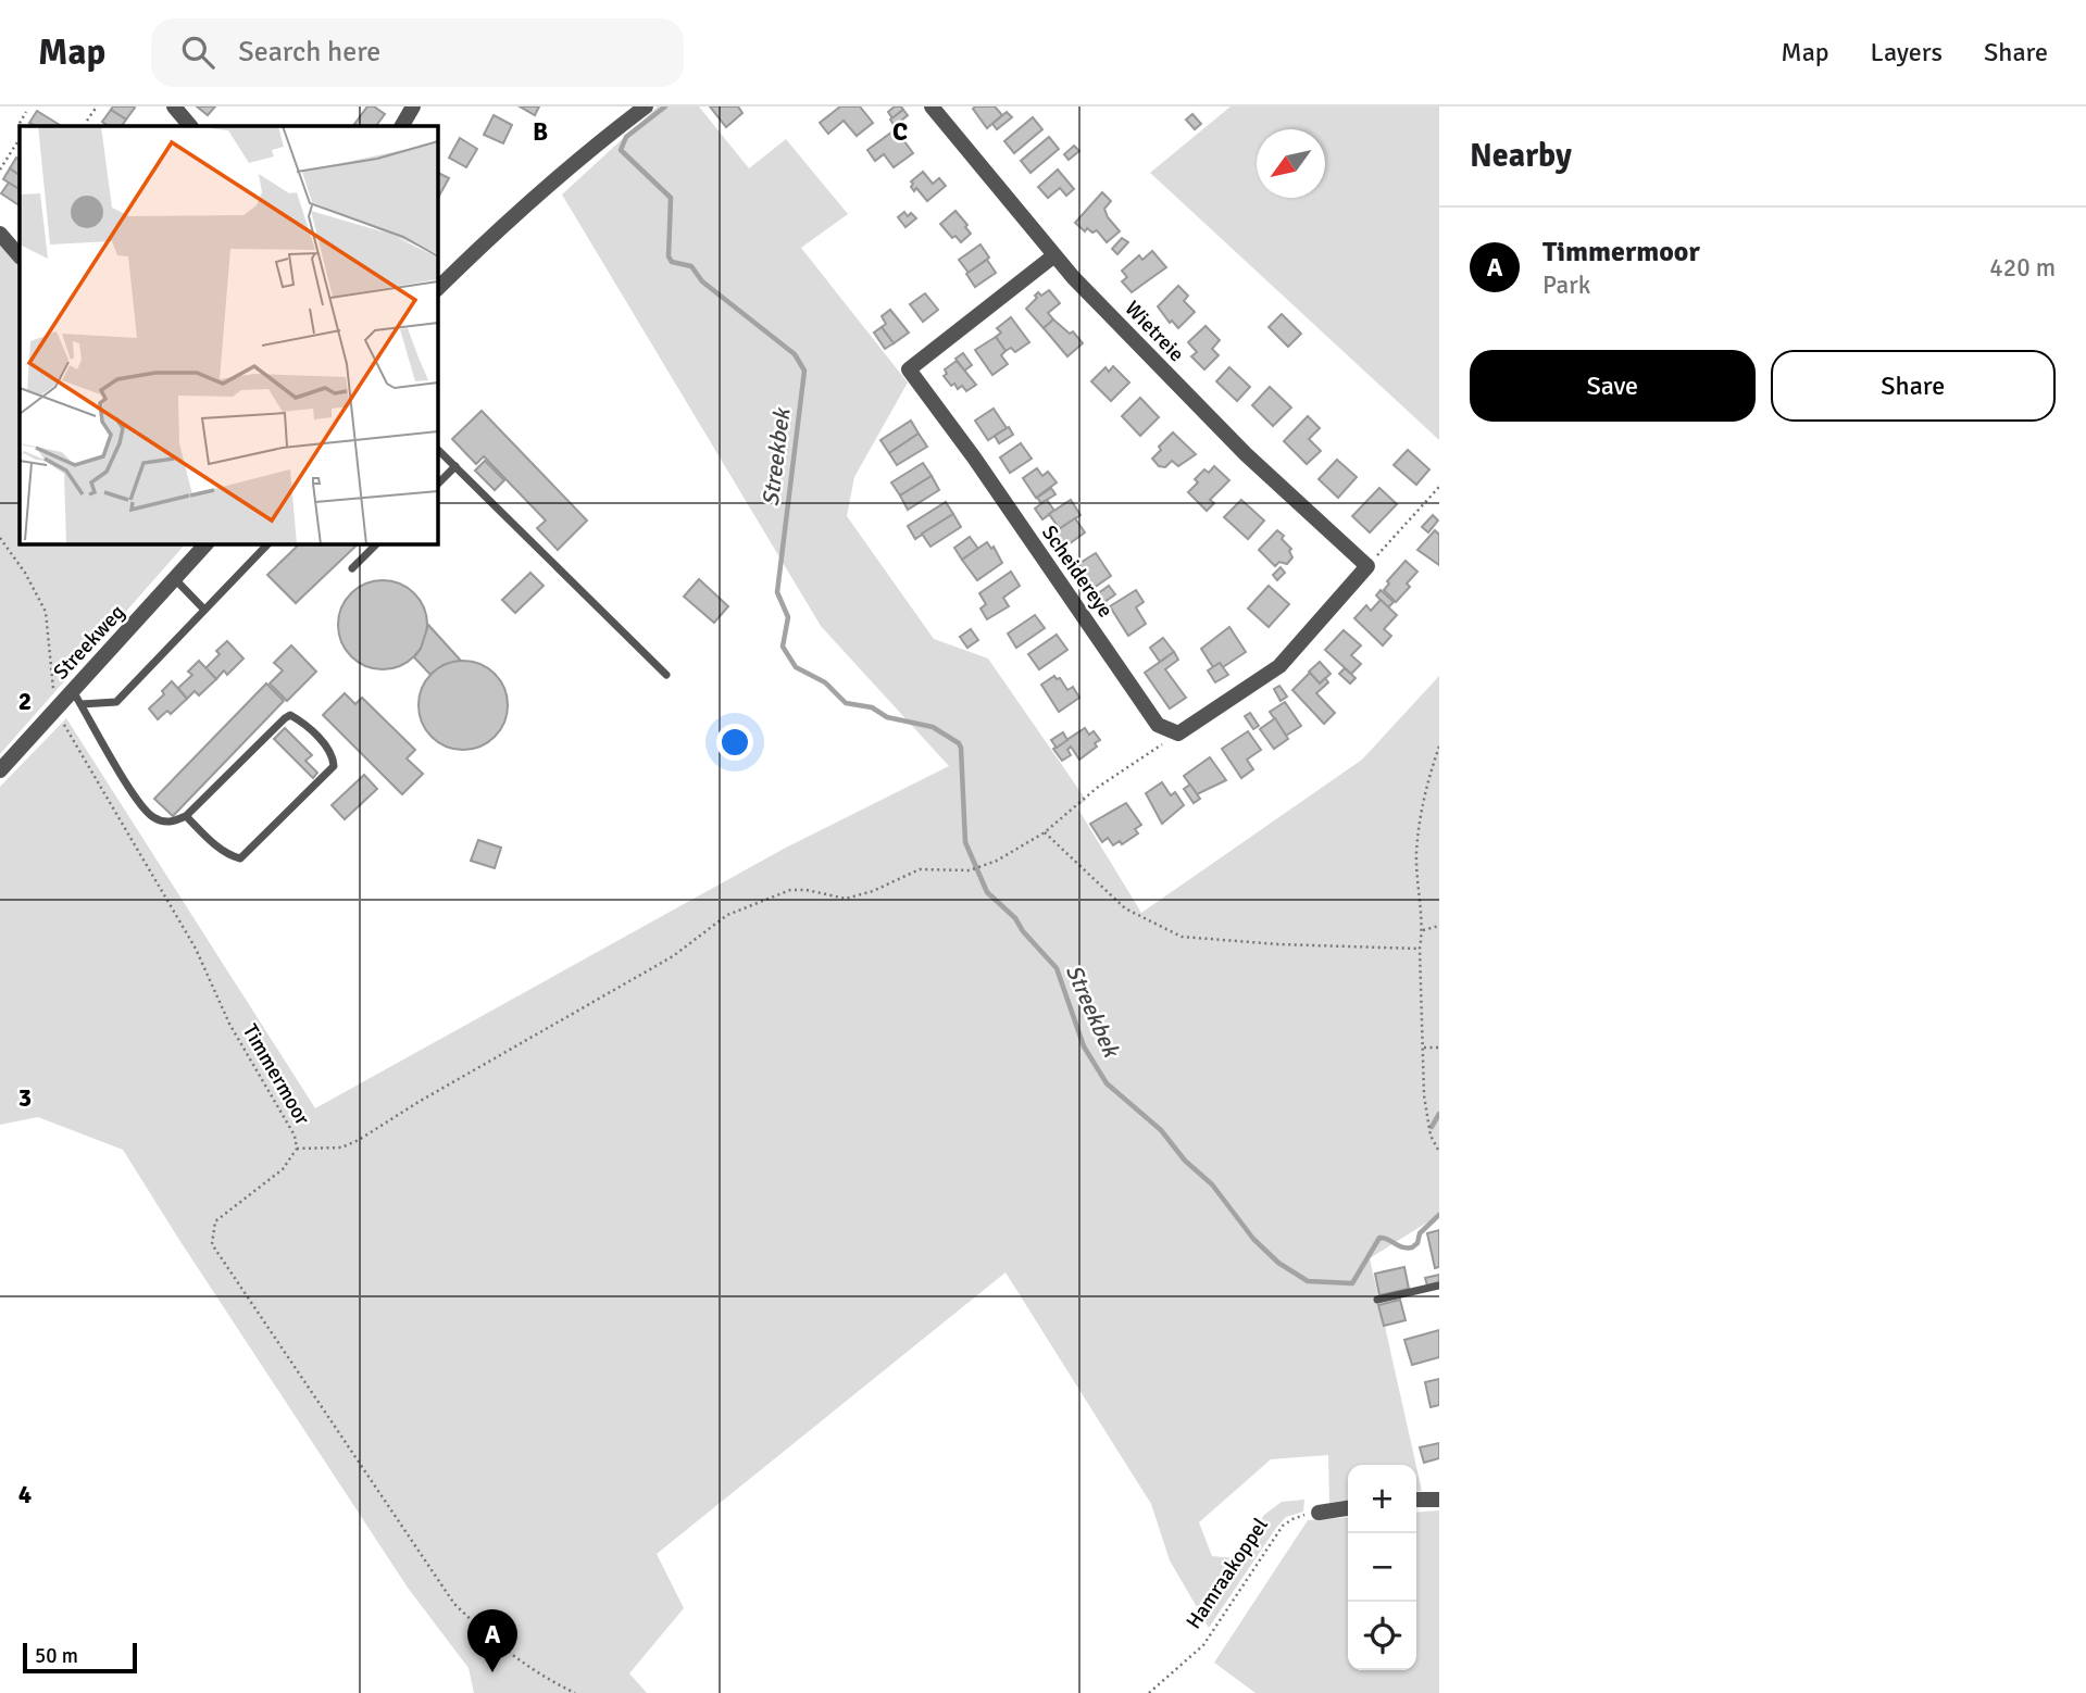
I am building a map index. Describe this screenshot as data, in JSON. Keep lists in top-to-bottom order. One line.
{"streets":{"street":["Wietreie","Scheidereye","Streekweg"],"path":["Timmermoor","Hamraakoppel"]},"crossings":[["Wietreie","Scheidereye"],["Streekweg","Timmermoor"]],"water":["Streekbek"],"scale_bar":"50 m","north":"bottom left","page":{"header":"Map","search":"Search here","nav":["Map","Layers","Share"],"heading":"Nearby","list":[{"mark":"A","name":"Timmermoor","note":"Park","value":"420 m"}],"buttons":["Save","Share"],"map_buttons":["+","−"],"pins":"A","scale":"50 m"},"grid":{"columns":["B","C"],"rows":["2","3","4"]}}
